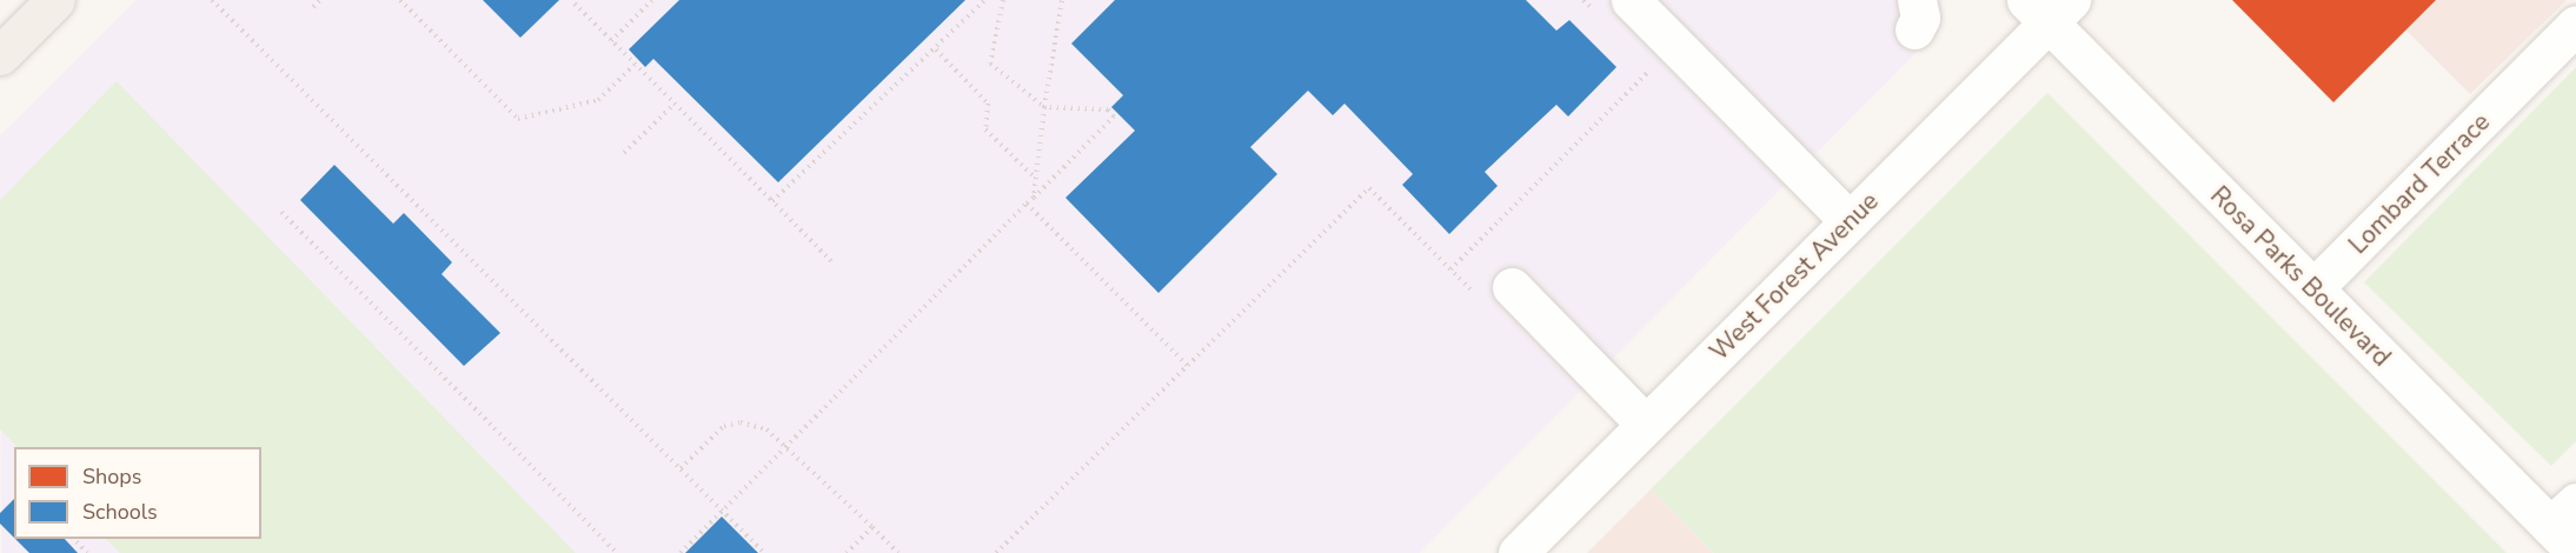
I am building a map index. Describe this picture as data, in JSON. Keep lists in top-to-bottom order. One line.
{"streets":{"street":["Lombard Terrace","West Forest Avenue","Rosa Parks Boulevard"]},"crossings":[["Lombard Terrace","Rosa Parks Boulevard"],["West Forest Avenue","Rosa Parks Boulevard"]],"legend":["Shops","Schools"]}
